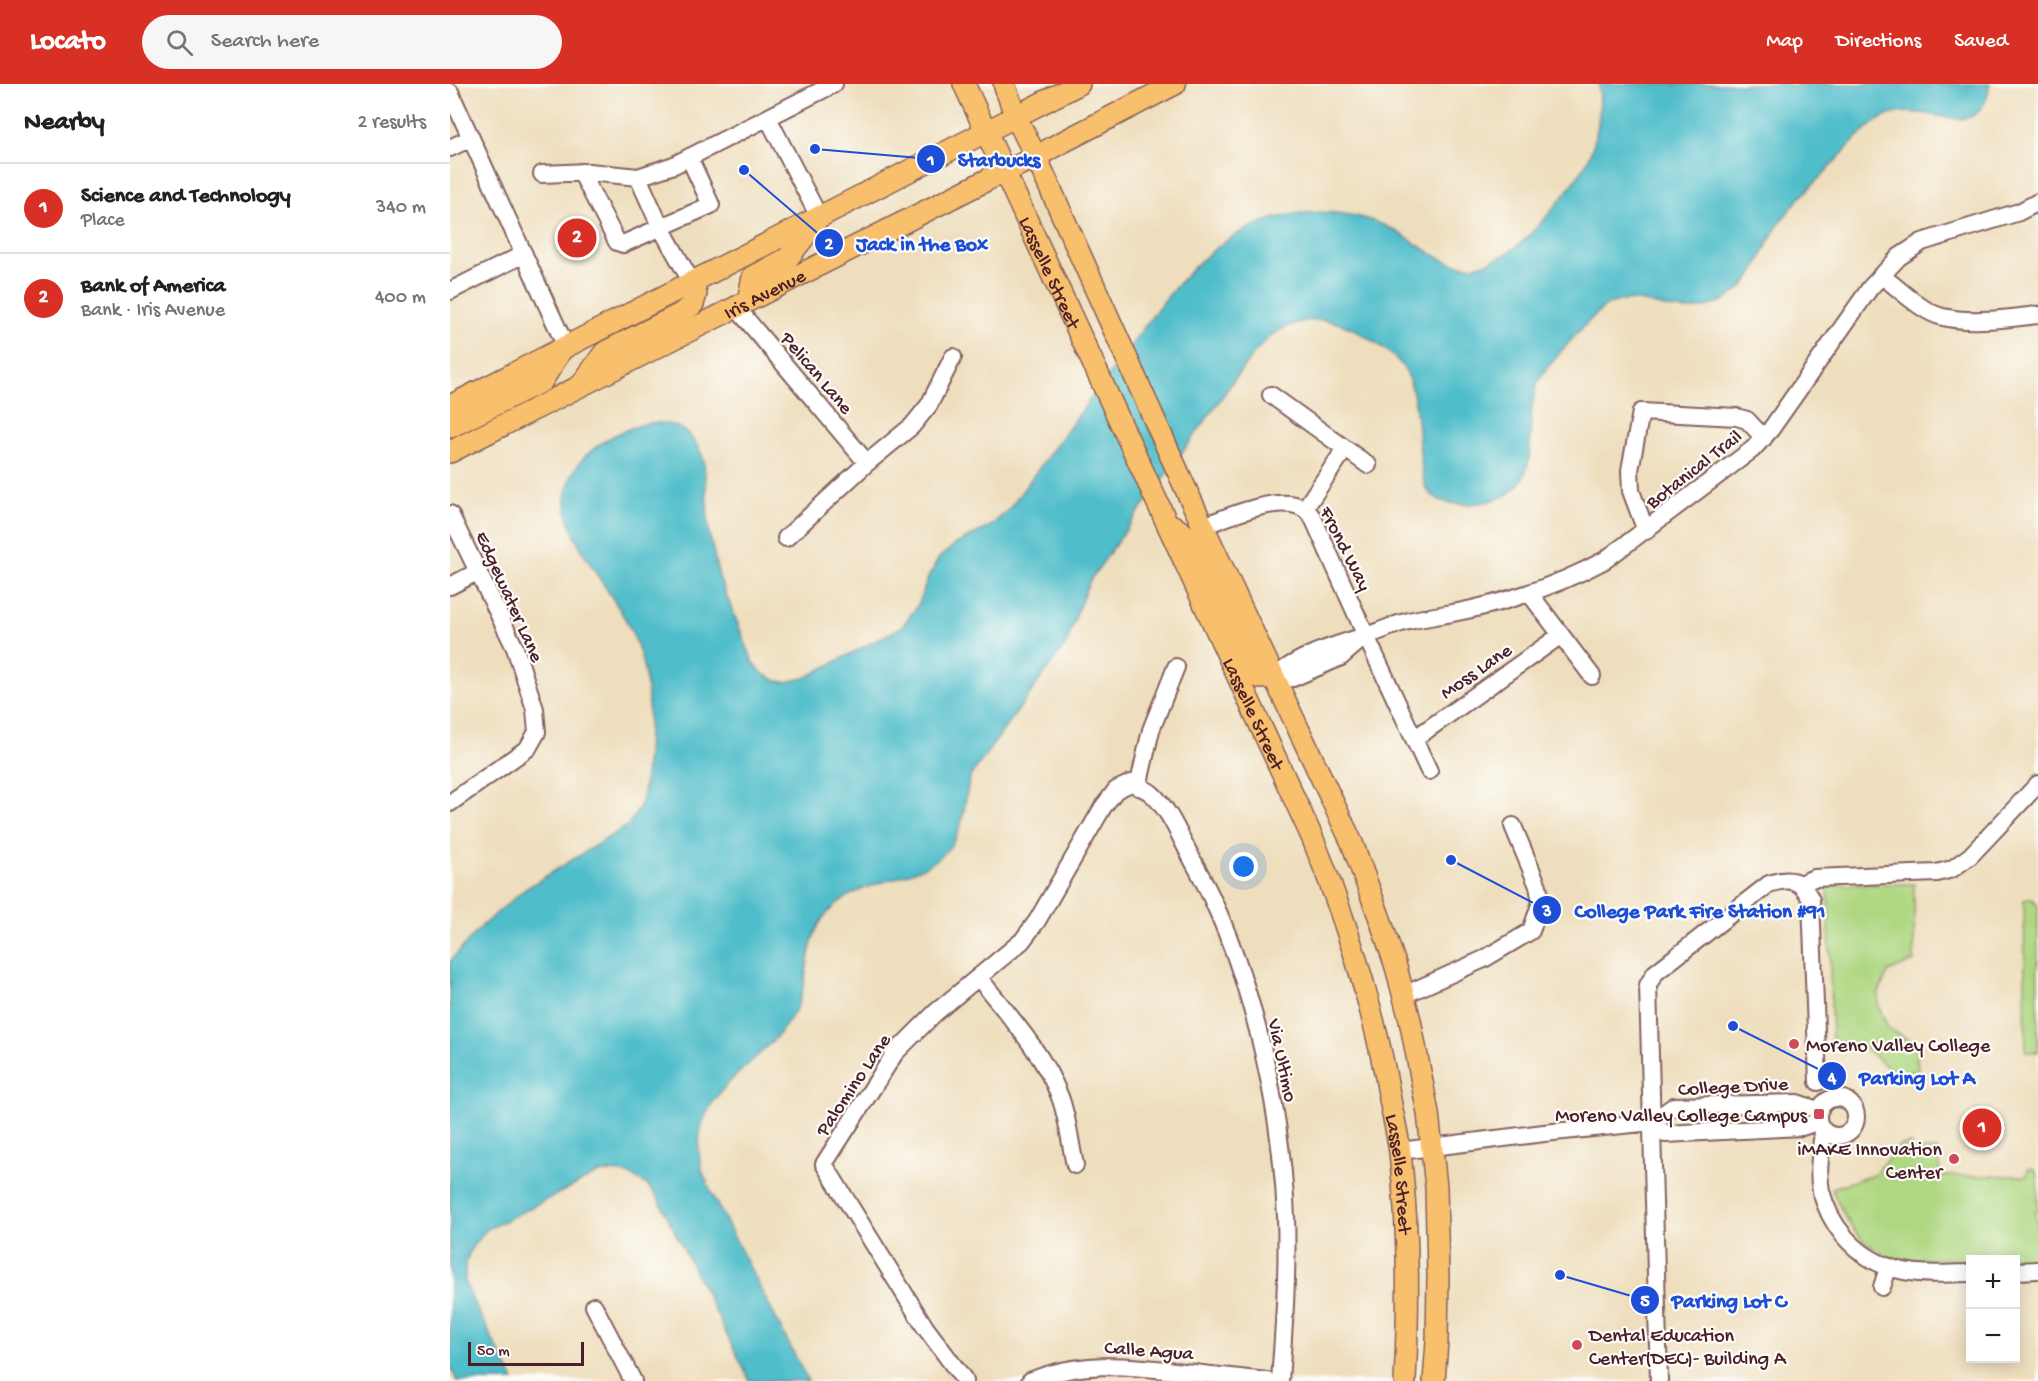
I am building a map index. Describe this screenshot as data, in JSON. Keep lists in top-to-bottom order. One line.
{"streets":{"main road":["Lasselle Street","Iris Avenue"],"street":["Pelican Lane","Botanical Trail","Frond Way","Edgewater Lane","Moss Lane","Via Ultimo","Palomino Lane","College Drive","Calle Agua"]},"crossings":[["Lasselle Street","Iris Avenue"],["Lasselle Street","Botanical Trail"],["Lasselle Street","Frond Way"],["Lasselle Street","College Drive"],["Iris Avenue","Pelican Lane"],["Botanical Trail","Frond Way"],["Frond Way","Moss Lane"],["Via Ultimo","Palomino Lane"]],"places":{"other":["Starbucks","Jack in the Box","College Park Fire Station #91","Parking Lot A","Moreno Valley College","iMAKE Innovation Center","Parking Lot C","Dental Education Center(DEC)- Building A"],"transit":["Moreno Valley College Campus"]},"scale_bar":"50 m","page":{"header":"Locato","search":"Search here","nav":["Map","Directions","Saved"],"heading":["Nearby","2 results"],"list":[{"mark":"1","name":"Science and Technology","note":"Place","value":"340 m"},{"mark":"2","name":"Bank of America","note":"Bank · Iris Avenue","value":"400 m"}],"pins":["2","1"],"map_buttons":["+","−"],"scale":"50 m"}}
